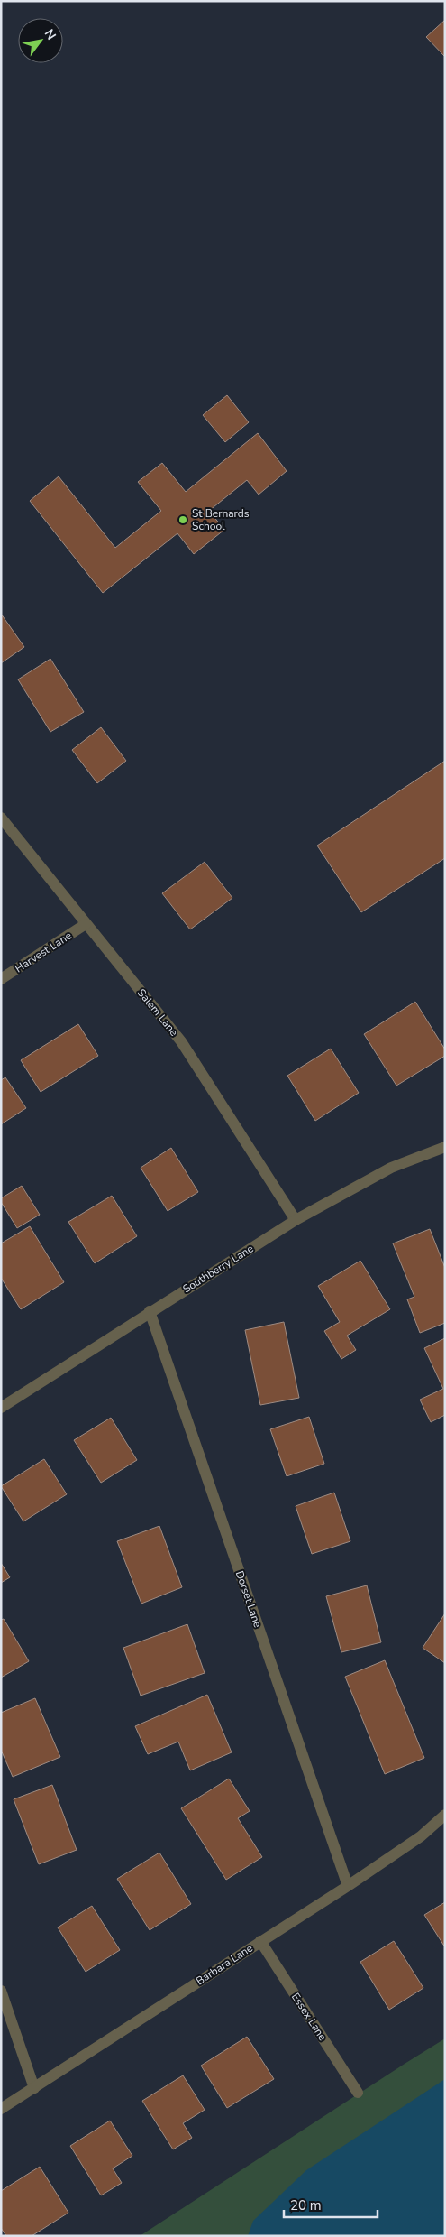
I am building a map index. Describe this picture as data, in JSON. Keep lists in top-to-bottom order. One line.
{"streets":{"street":["Harvest Lane","Salem Lane","Southberry Lane","Dorset Lane","Barbara Lane","Essex Lane"]},"crossings":[["Harvest Lane","Salem Lane"],["Salem Lane","Southberry Lane"],["Southberry Lane","Dorset Lane"],["Dorset Lane","Barbara Lane"],["Barbara Lane","Essex Lane"]],"places":["St Bernards School"],"scale_bar":"20 m","north":"top right"}
